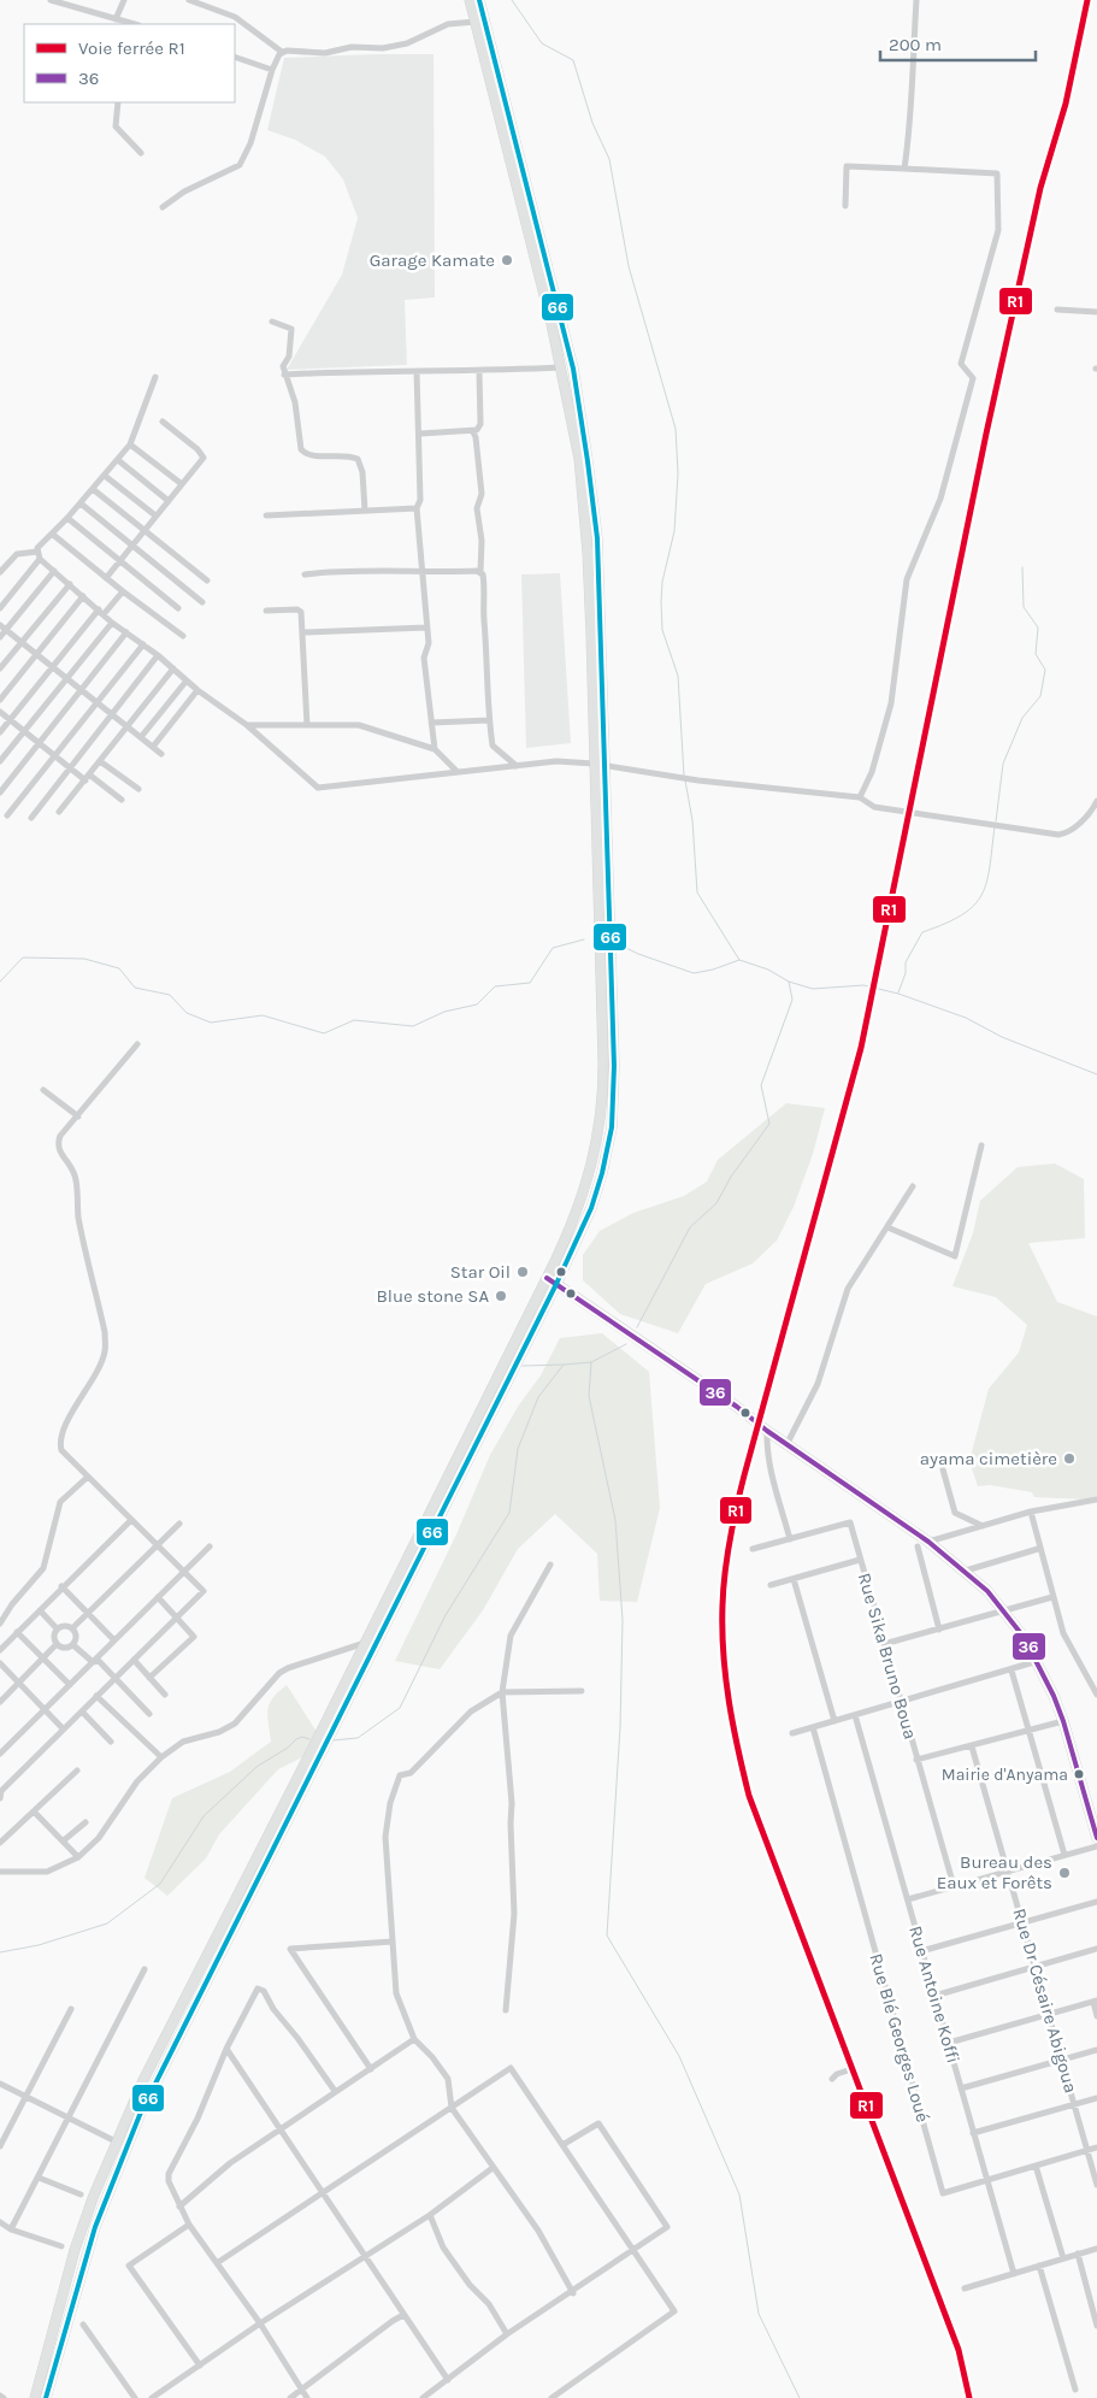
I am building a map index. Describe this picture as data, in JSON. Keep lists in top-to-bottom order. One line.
{"streets":{"street":["Rue Sika Bruno Boua","Rue Antoine Koffi","Rue Dr Césaire Abigoua","Rue Blé Georges Loué"]},"crossings":[["Rue Antoine Koffi","Rue Blé Georges Loué"],["Rue Dr Césaire Abigoua","Rue Blé Georges Loué"]],"places":["Garage Kamate","Star Oil","Blue stone SA","ayama cimetière","Mairie d'Anyama","Bureau des Eaux et Forêts"],"lines":["rail line R1","transit line 66","transit line 36"],"legend":["Voie ferrée R1","36"],"scale_bar":"200 m"}
